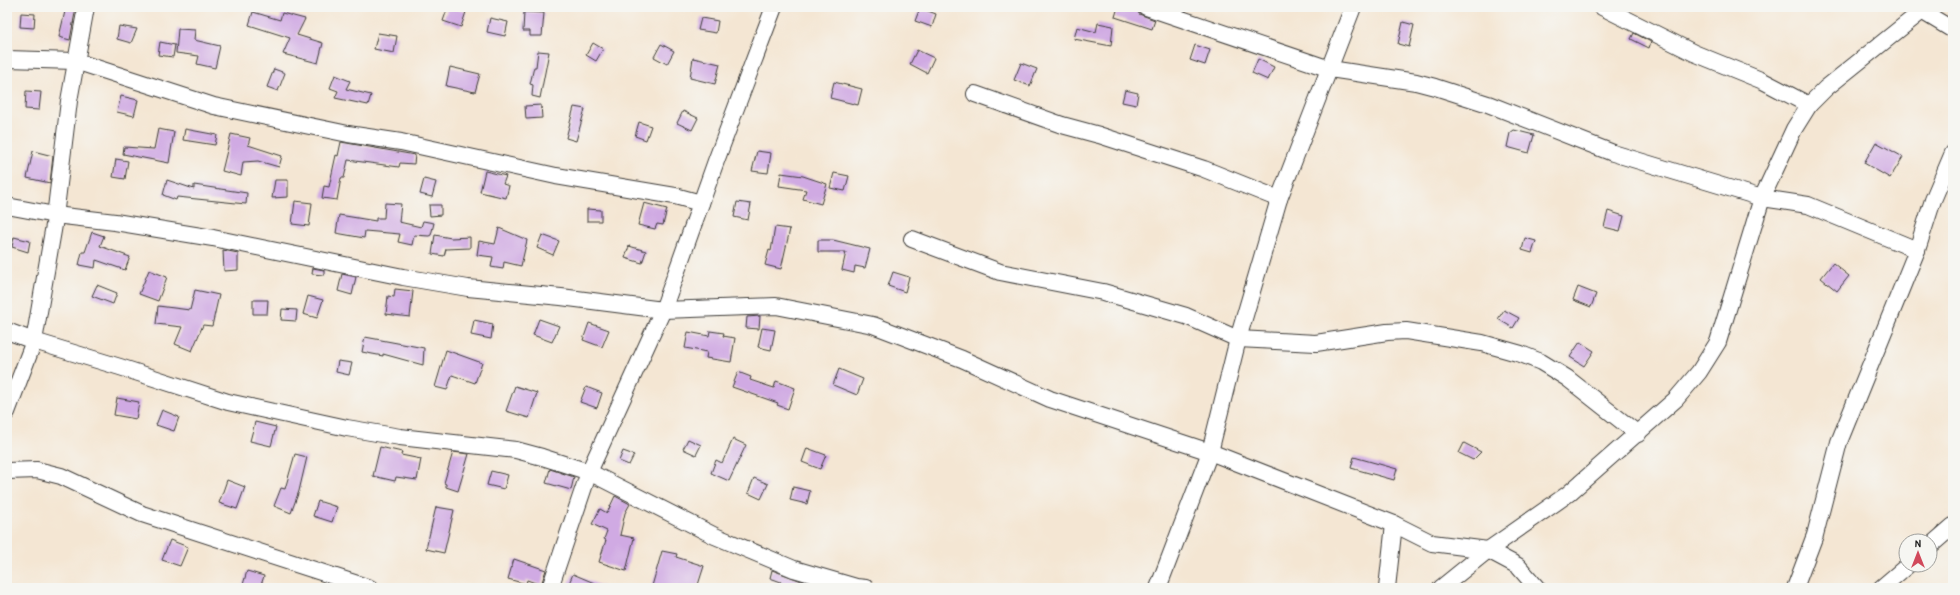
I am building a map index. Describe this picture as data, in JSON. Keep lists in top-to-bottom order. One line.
{"north":"top"}
